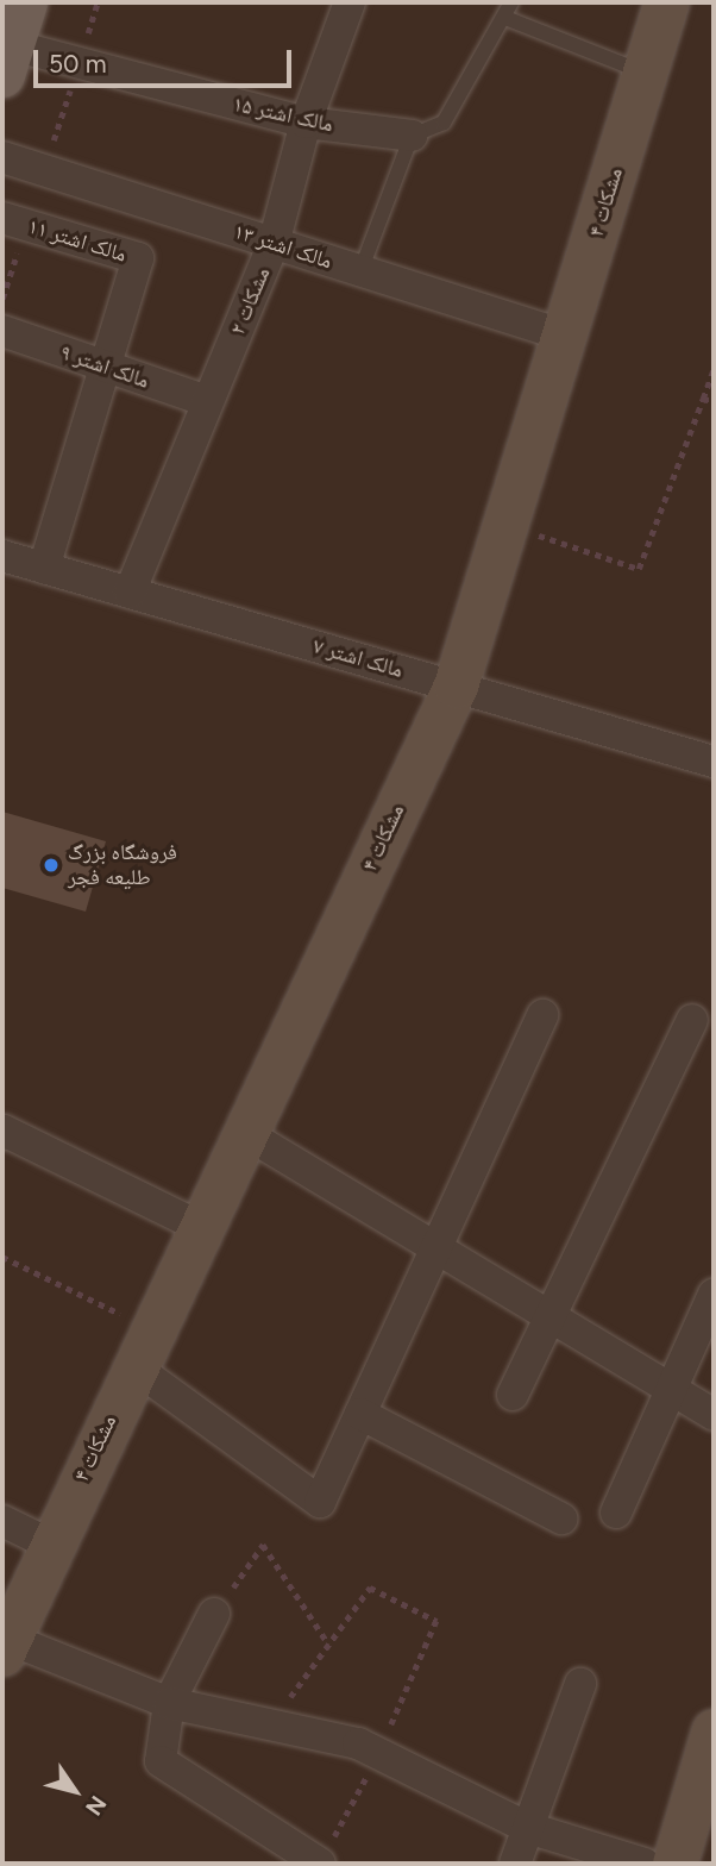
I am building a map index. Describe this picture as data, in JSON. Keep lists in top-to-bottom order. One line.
{"streets":{"street":["مالک اشتر ۱۵","مشکات ۴","مالک اشتر ۱۱","مالک اشتر ۱۳","مشکات ۲","مالک اشتر ۹","مالک اشتر ۷"]},"crossings":[["مالک اشتر ۱۵","مشکات ۲"],["مشکات ۴","مالک اشتر ۱۳"],["مشکات ۴","مالک اشتر ۷"],["مالک اشتر ۱۱","مالک اشتر ۹"],["مالک اشتر ۱۳","مشکات ۲"],["مشکات ۲","مالک اشتر ۹"],["مشکات ۲","مالک اشتر ۷"]],"places":["فروشگاه بزرگ طلیعه فجر"],"scale_bar":"50 m","north":"bottom right"}
